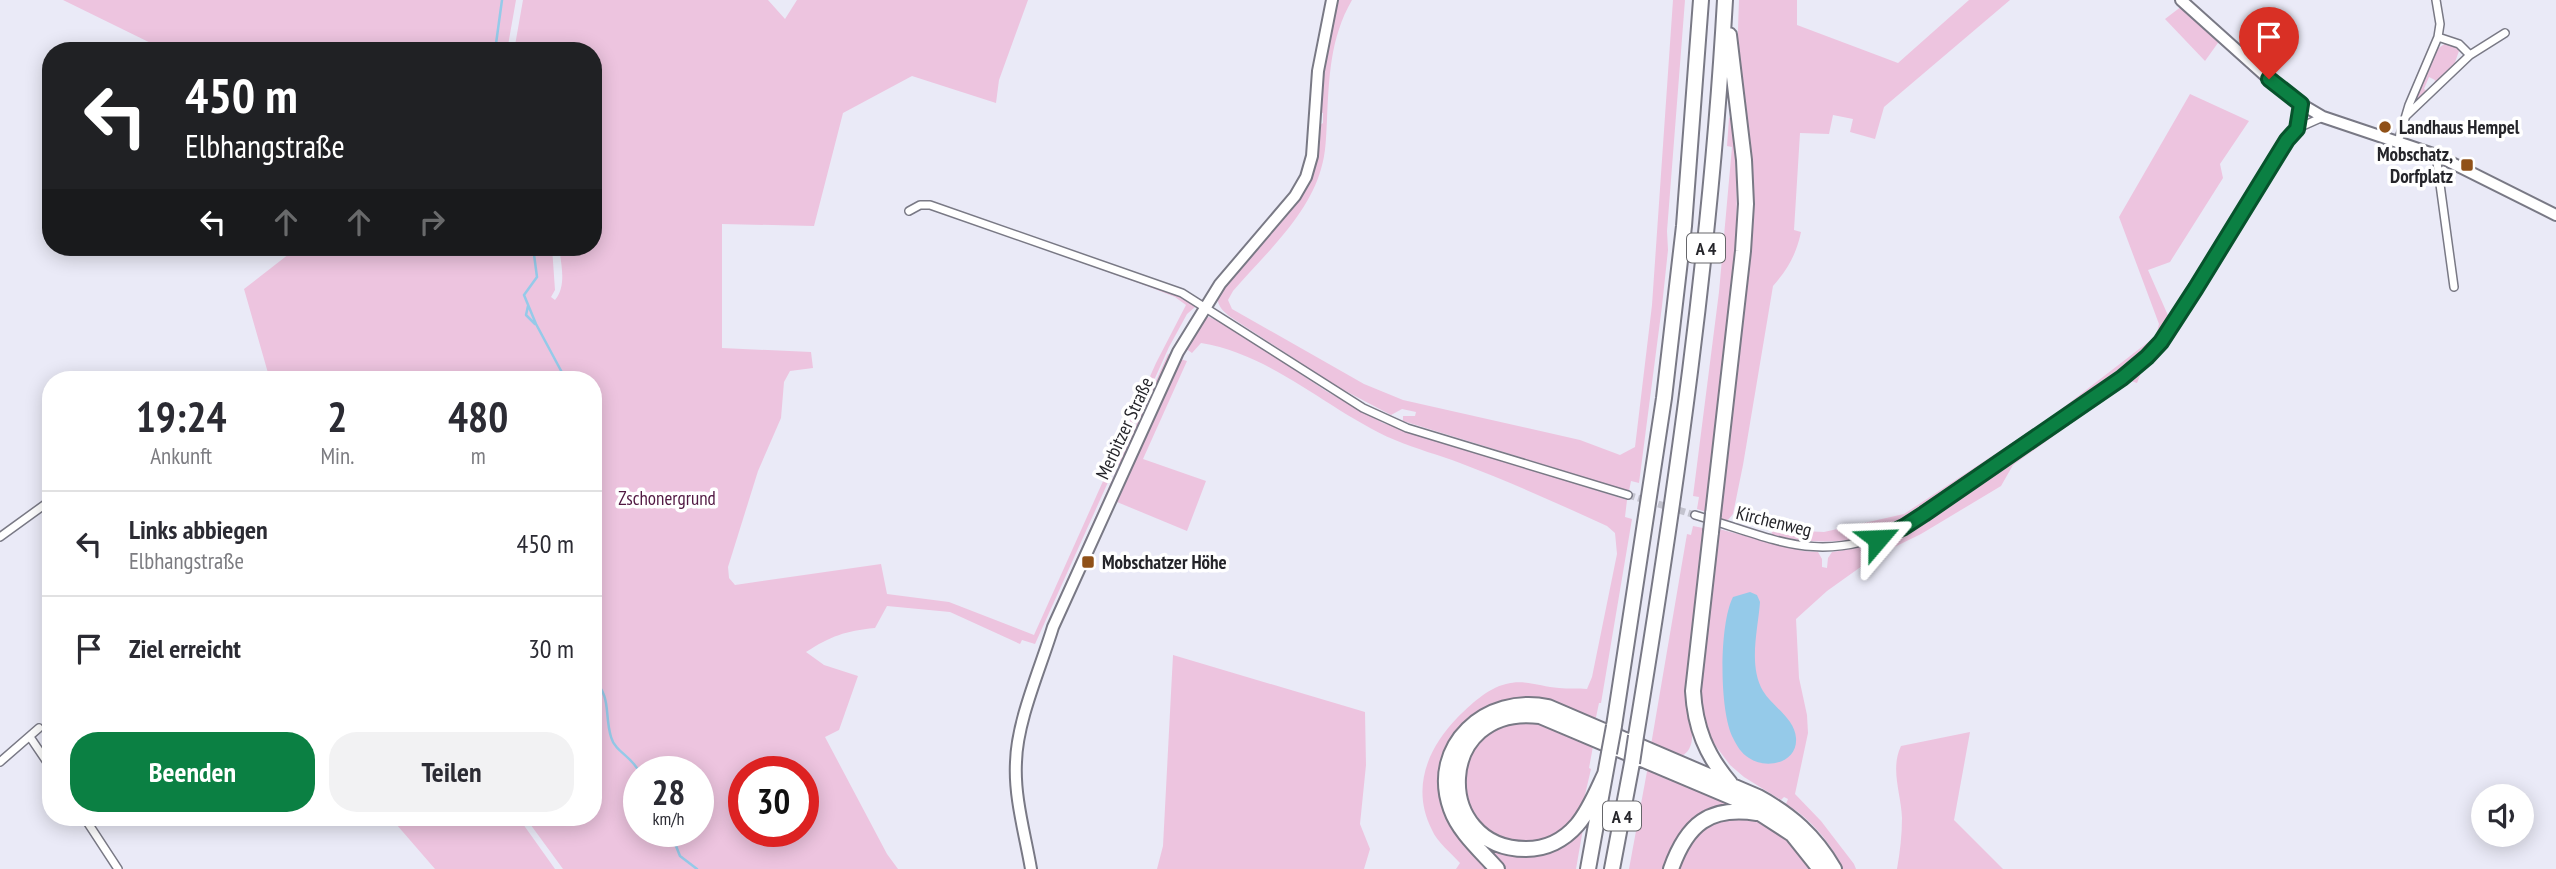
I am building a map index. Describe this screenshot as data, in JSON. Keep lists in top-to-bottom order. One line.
{"streets":{"highway":["A 4"],"street":["Merbitzer Straße","Kirchenweg"]},"parks":["Zschonergrund"],"places":{"other":["Landhaus Hempel"],"transit":["Mobschatz, Dorfplatz","Mobschatzer Höhe"]},"page":{"turn":["450 m","Elbhangstraße"],"eta":["19:24","Ankunft","2","Min.","480","m"],"list":[{"name":"Links abbiegen","note":"Elbhangstraße","value":"450 m"},{"name":"Ziel erreicht","value":"30 m"}],"buttons":["Beenden","Teilen"],"speed":"28 km/h","limit":"30"}}
